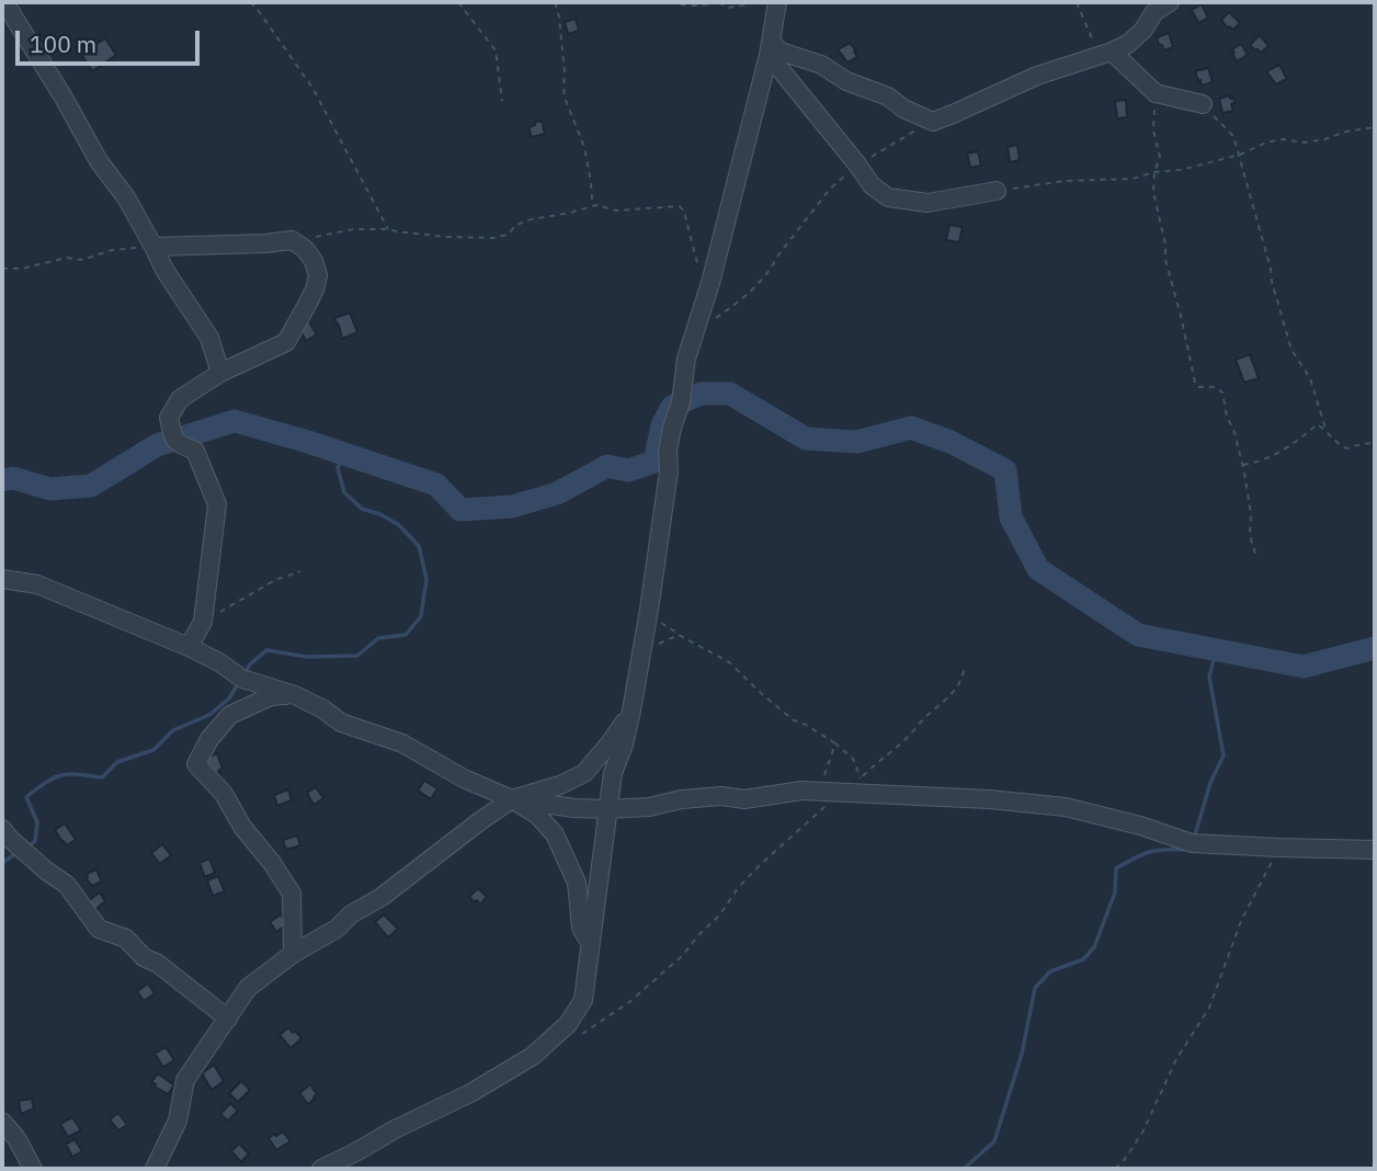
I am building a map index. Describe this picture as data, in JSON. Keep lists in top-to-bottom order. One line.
{"scale_bar":"100 m"}
